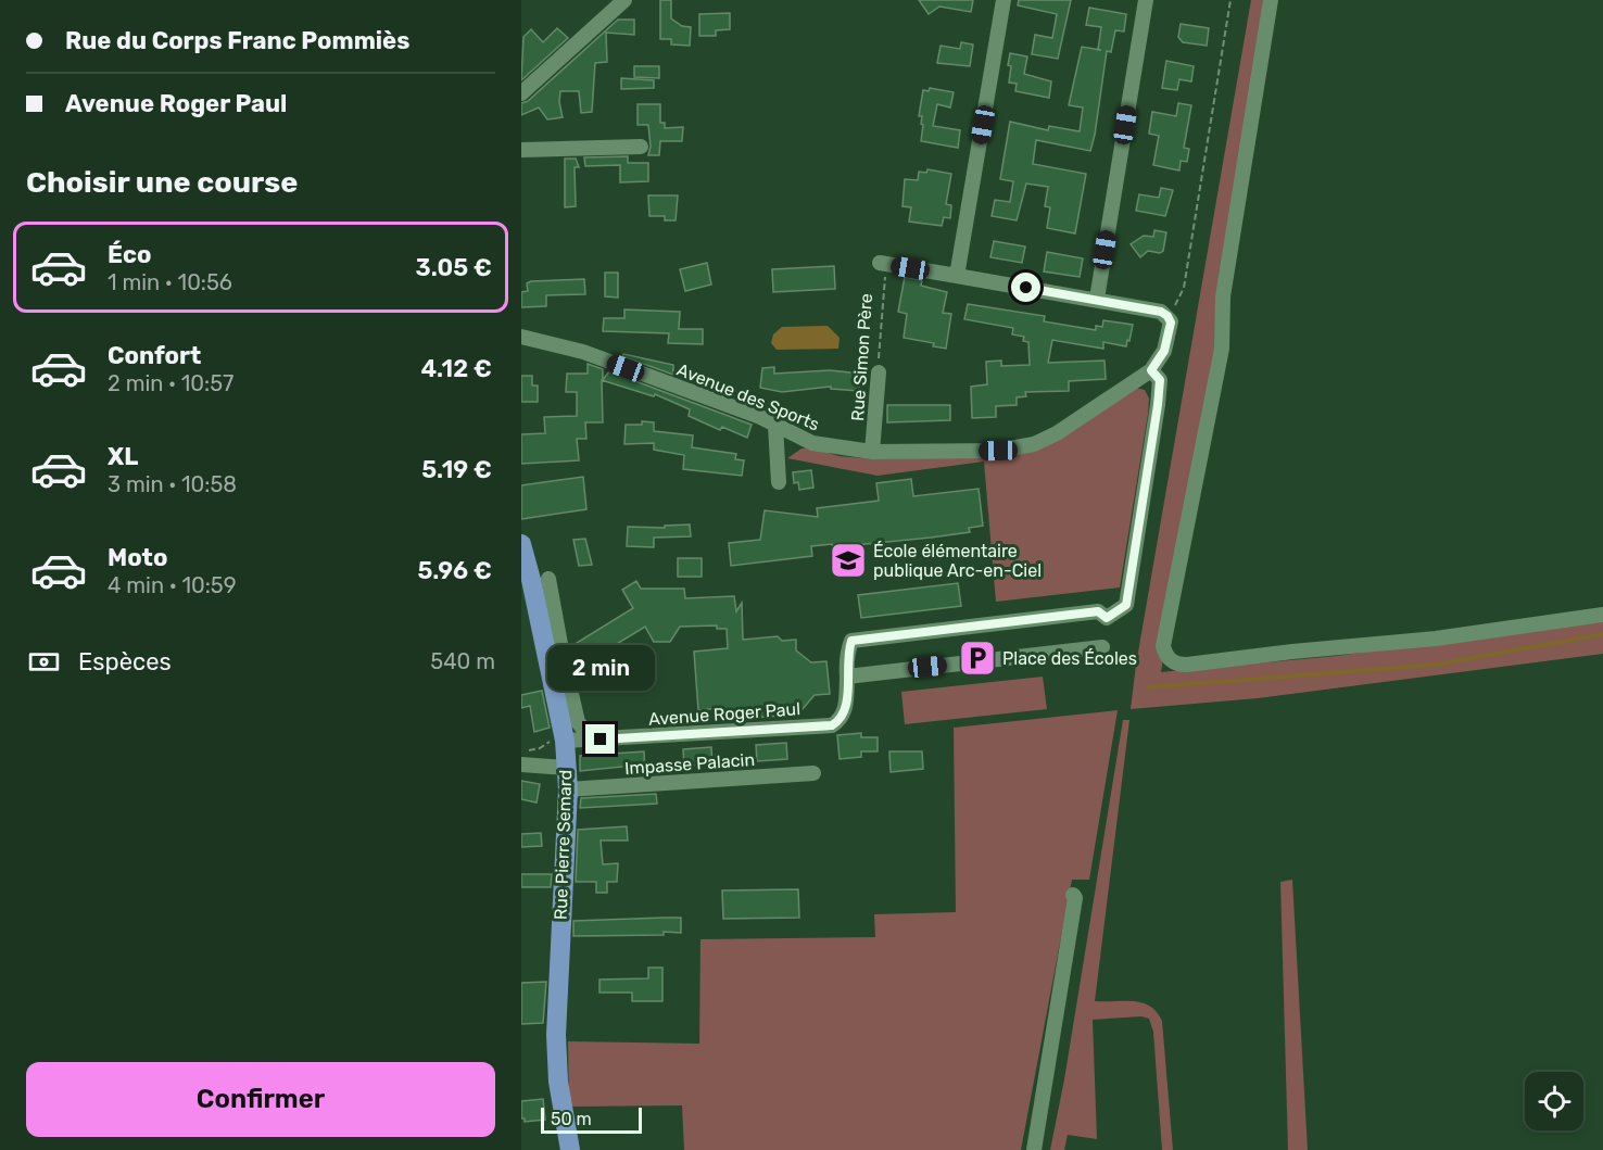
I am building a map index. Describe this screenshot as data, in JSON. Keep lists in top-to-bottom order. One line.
{"streets":{"main road":["Rue Pierre Semard"],"street":["Rue Simon Père","Avenue des Sports","Avenue Roger Paul","Impasse Palacin"]},"crossings":[["Rue Simon Père","Avenue des Sports"],["Avenue Roger Paul","Rue Pierre Semard"],["Impasse Palacin","Rue Pierre Semard"]],"places":{"school or university":["École élémentaire publique Arc-en-Ciel"],"parking":["Place des Écoles"]},"scale_bar":"50 m","page":{"banner":["Rue du Corps Franc Pommiès","Avenue Roger Paul"],"heading":"Choisir une course","list":[{"name":"Éco","note":"1 min · 10:56","value":"3.05 €"},{"name":"Confort","note":"2 min · 10:57","value":"4.12 €"},{"name":"XL","note":"3 min · 10:58","value":"5.19 €"},{"name":"Moto","note":"4 min · 10:59","value":"5.96 €"}],"pay":["Espèces","540 m"],"bubble":"2 min","buttons":"Confirmer","scale":"50 m"}}
